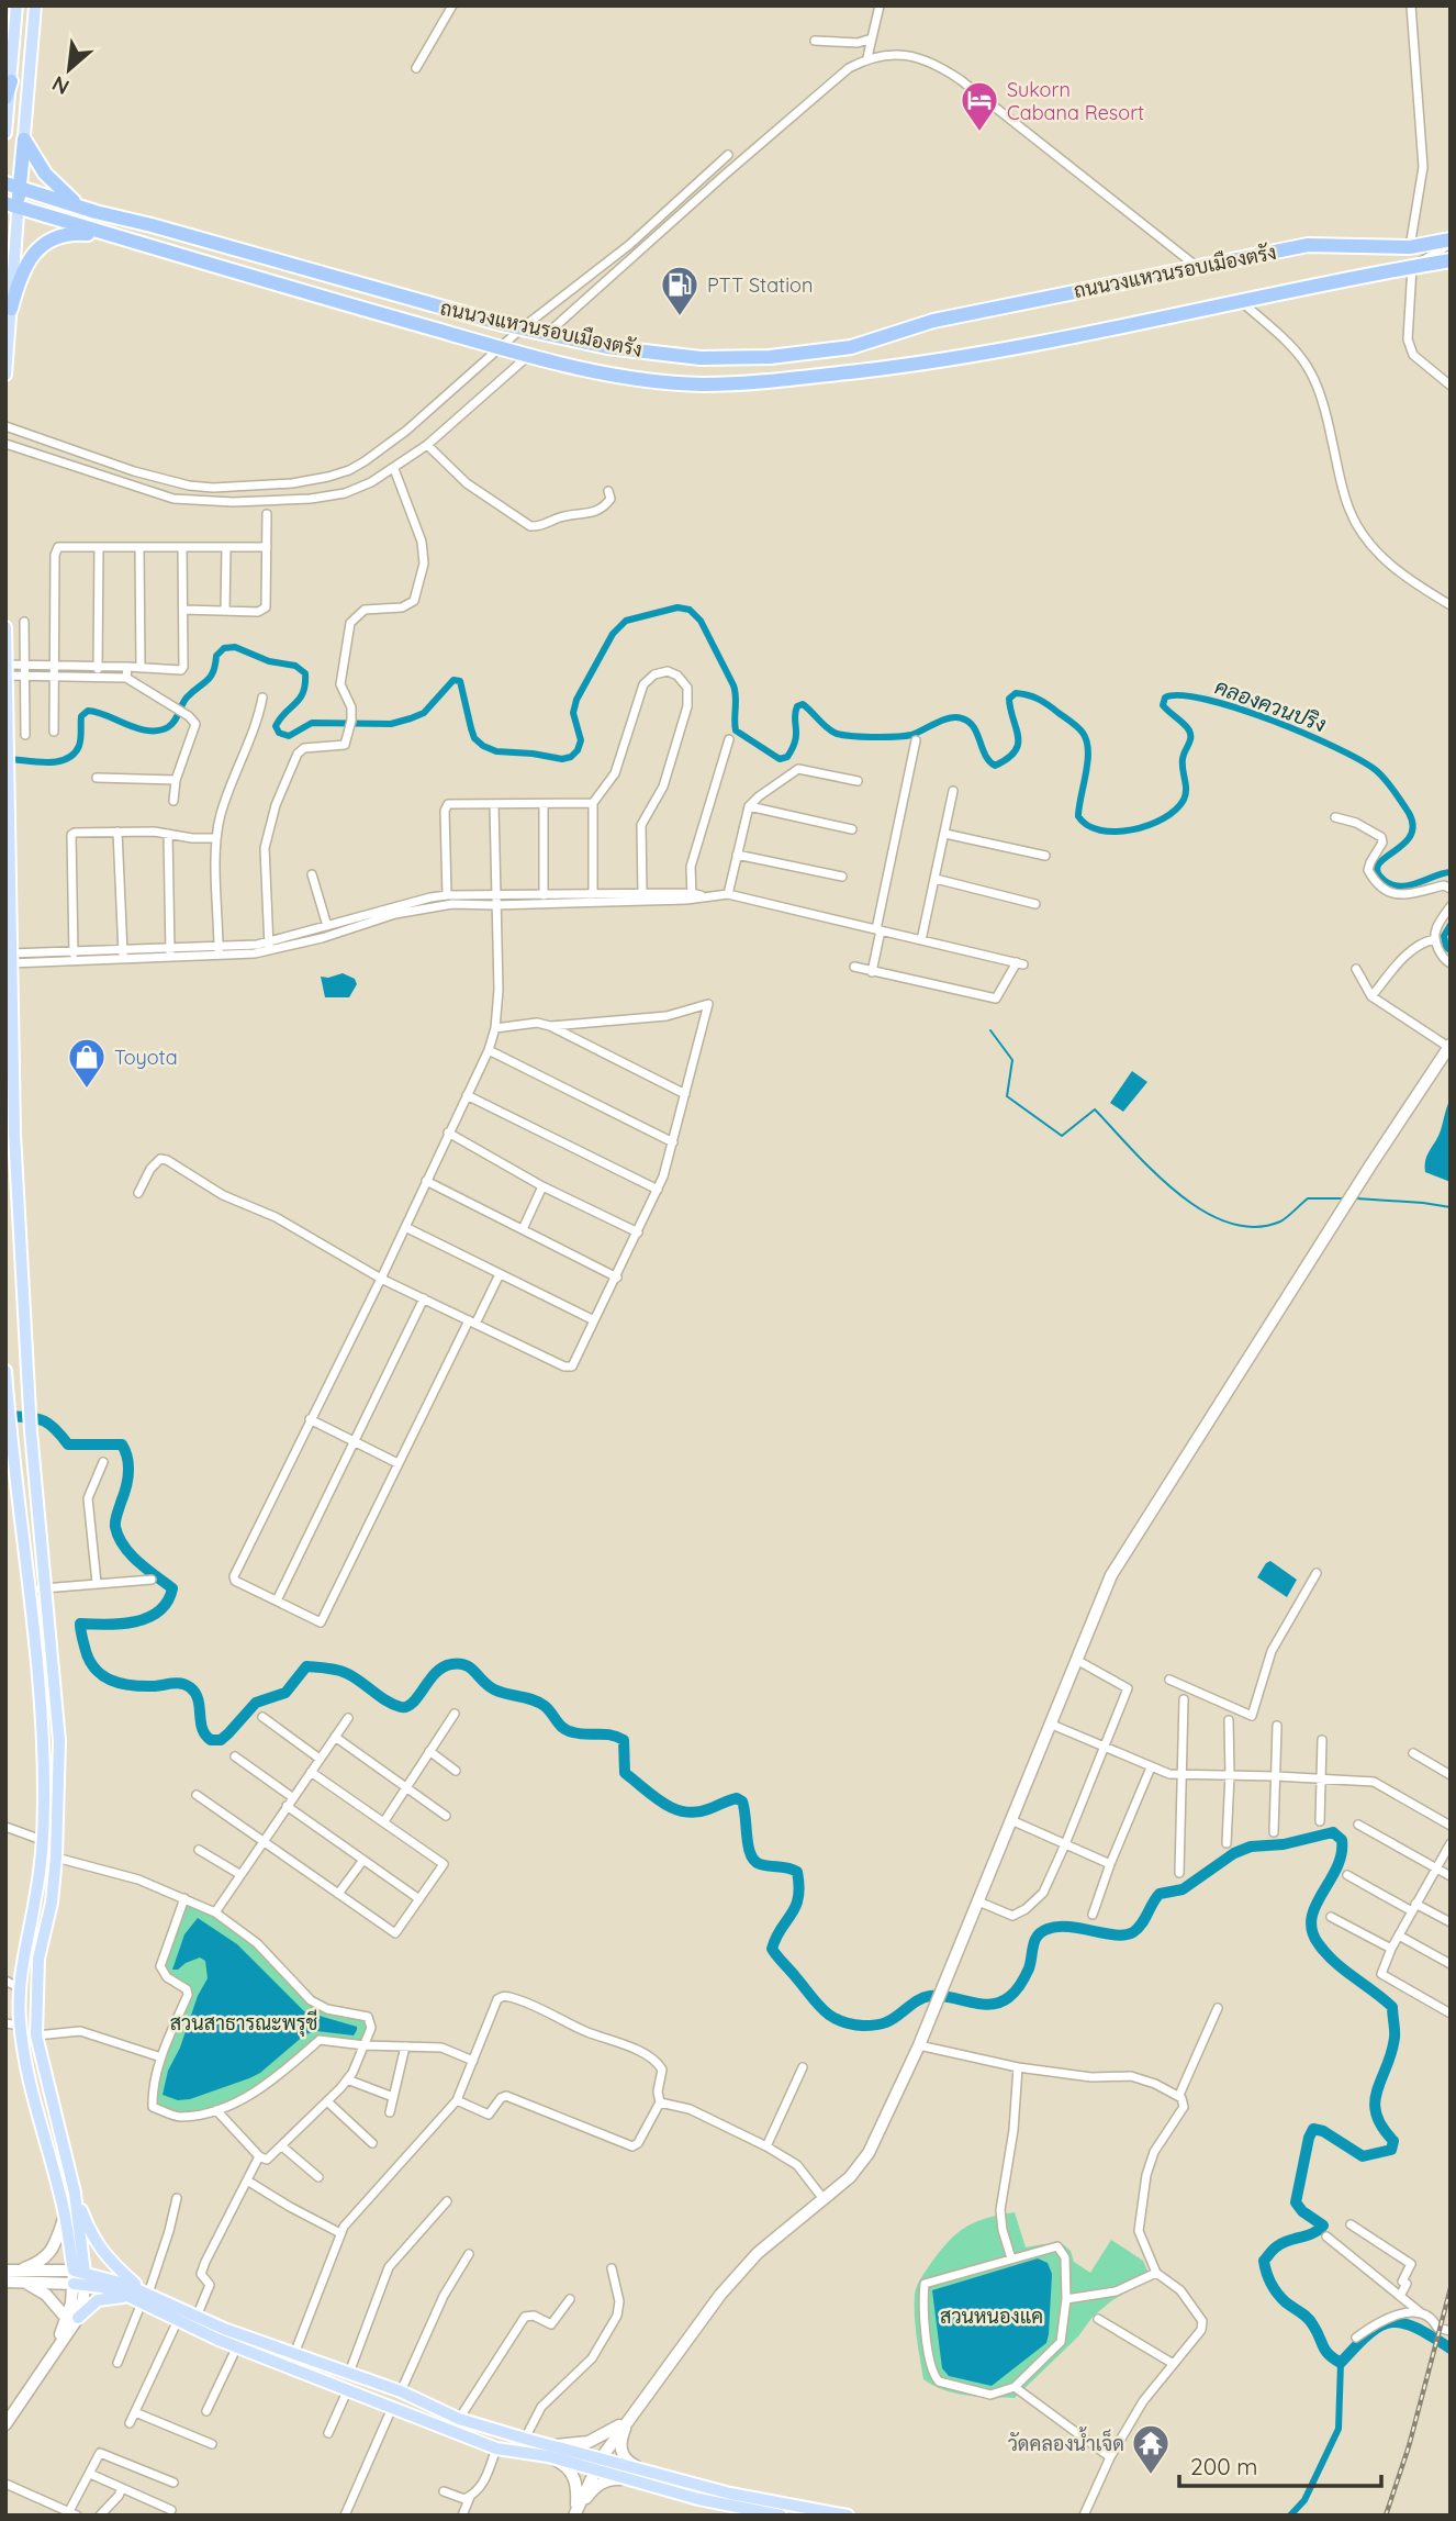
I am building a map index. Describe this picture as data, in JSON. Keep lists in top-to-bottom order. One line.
{"streets":{"highway":["ถนนวงแหวนรอบเมืองตรัง"]},"water":["คลองควนปริง"],"parks":["สวนสาธารณะพรุชี","สวนหนองแค"],"places":{"hotel":["Sukorn Cabana Resort"],"fuel station":["PTT Station"],"shop":["Toyota"],"temple":["วัดคลองน้ำเจ็ด"]},"scale_bar":"200 m","north":"bottom left"}
